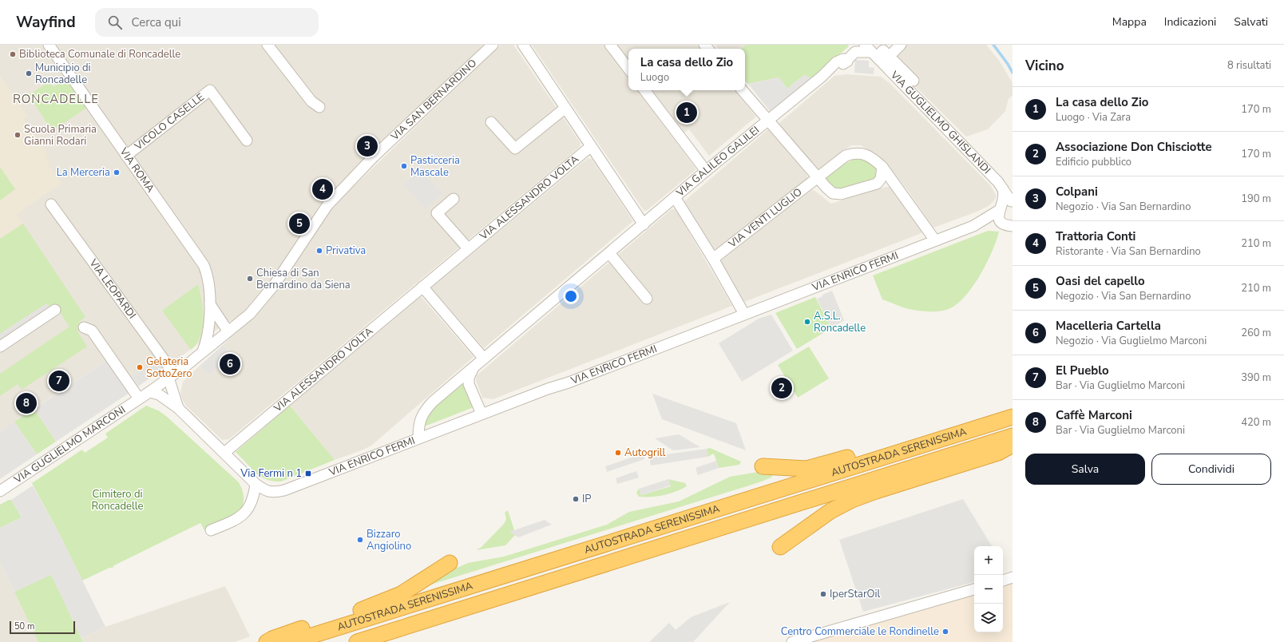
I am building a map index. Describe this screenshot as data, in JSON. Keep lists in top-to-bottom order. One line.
{"streets":{"highway":["AUTOSTRADA SERENISSIMA"],"street":["VIA SAN BERNARDINO","VICOLO CASELLE","VIA GUGLIELMO GHISLANDI","VIA GALILEO GALILEI","VIA ROMA","VIA ALESSANDRO VOLTA","VIA VENTI LUGLIO","VIA ENRICO FERMI","VIA LEOPARDI","VIA GUGLIELMO MARCONI"]},"crossings":[["VIA SAN BERNARDINO","VIA ROMA"],["VIA SAN BERNARDINO","VIA GUGLIELMO MARCONI"],["VICOLO CASELLE","VIA ROMA"],["VIA GUGLIELMO GHISLANDI","VIA GALILEO GALILEI"],["VIA GUGLIELMO GHISLANDI","VIA ENRICO FERMI"],["VIA GALILEO GALILEI","VIA ENRICO FERMI"],["VIA ROMA","VIA GUGLIELMO MARCONI"],["VIA ALESSANDRO VOLTA","VIA ENRICO FERMI"],["VIA ENRICO FERMI","VIA LEOPARDI"],["VIA ENRICO FERMI","VIA GUGLIELMO MARCONI"],["VIA LEOPARDI","VIA GUGLIELMO MARCONI"]],"districts":["RONCADELLE"],"parks":["Cimitero di Roncadelle"],"places":{"other":["Biblioteca Comunale di Roncadelle","Municipio di Roncadelle","Scuola Primaria Gianni Rodari","Pasticceria Mascale","La Merceria","Privativa","Chiesa di San Bernardino da Siena","A.S.L. Roncadelle","Gelateria SottoZero","Autogrill","IP","Bizzaro Angiolino","IperStarOil","Centro Commerciale le Rondinelle"],"transit":["Via Fermi n 1"]},"scale_bar":"50 m","page":{"header":"Wayfind","search":"Cerca qui","nav":["Mappa","Indicazioni","Salvati"],"heading":["Vicino","8 risultati"],"popup":["La casa dello Zio","Luogo"],"list":[{"mark":"1","name":"La casa dello Zio","note":"Luogo · Via Zara","value":"170 m"},{"mark":"2","name":"Associazione Don Chisciotte","note":"Edificio pubblico","value":"170 m"},{"mark":"3","name":"Colpani","note":"Negozio · Via San Bernardino","value":"190 m"},{"mark":"4","name":"Trattoria Conti","note":"Ristorante · Via San Bernardino","value":"210 m"},{"mark":"5","name":"Oasi del capello","note":"Negozio · Via San Bernardino","value":"210 m"},{"mark":"6","name":"Macelleria Cartella","note":"Negozio · Via Guglielmo Marconi","value":"260 m"},{"mark":"7","name":"El Pueblo","note":"Bar · Via Guglielmo Marconi","value":"390 m"},{"mark":"8","name":"Caffè Marconi","note":"Bar · Via Guglielmo Marconi","value":"420 m"}],"pins":["1","3","4","5","6","7","2","8"],"buttons":["Salva","Condividi"],"map_buttons":["+","−"],"scale":"50 m"}}
